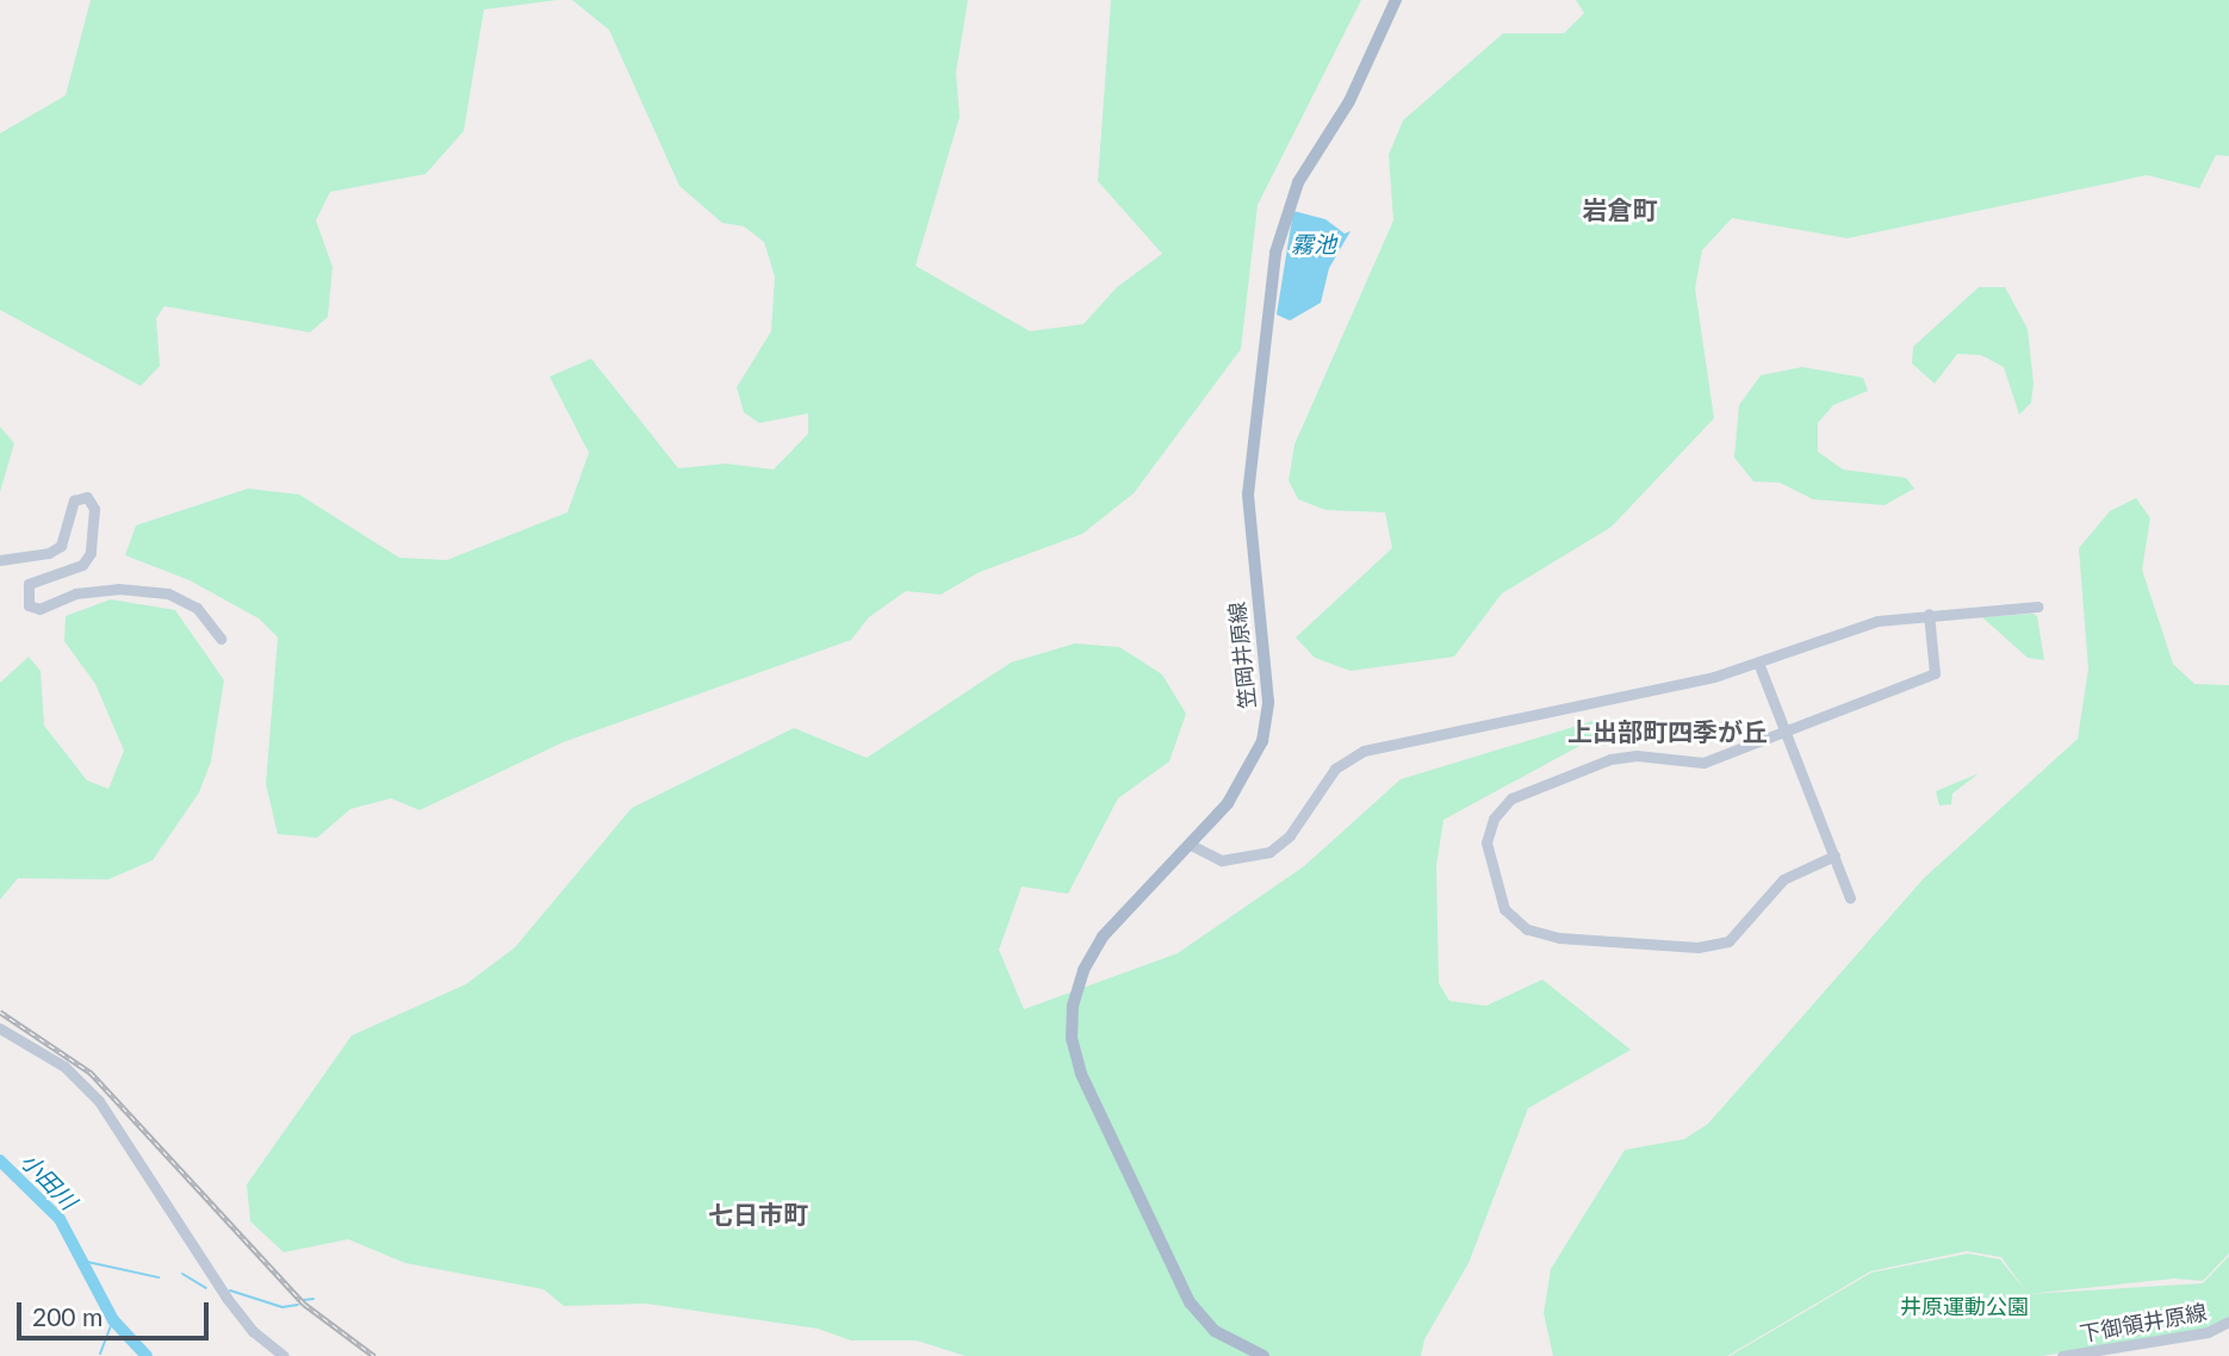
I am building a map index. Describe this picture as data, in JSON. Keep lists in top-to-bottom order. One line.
{"streets":{"main road":["笠岡井原線"],"street":["下御領井原線"]},"districts":["岩倉町","上出部町四季が丘","七日市町"],"water":["霧池","小田川"],"parks":["井原運動公園"],"scale_bar":"200 m"}
